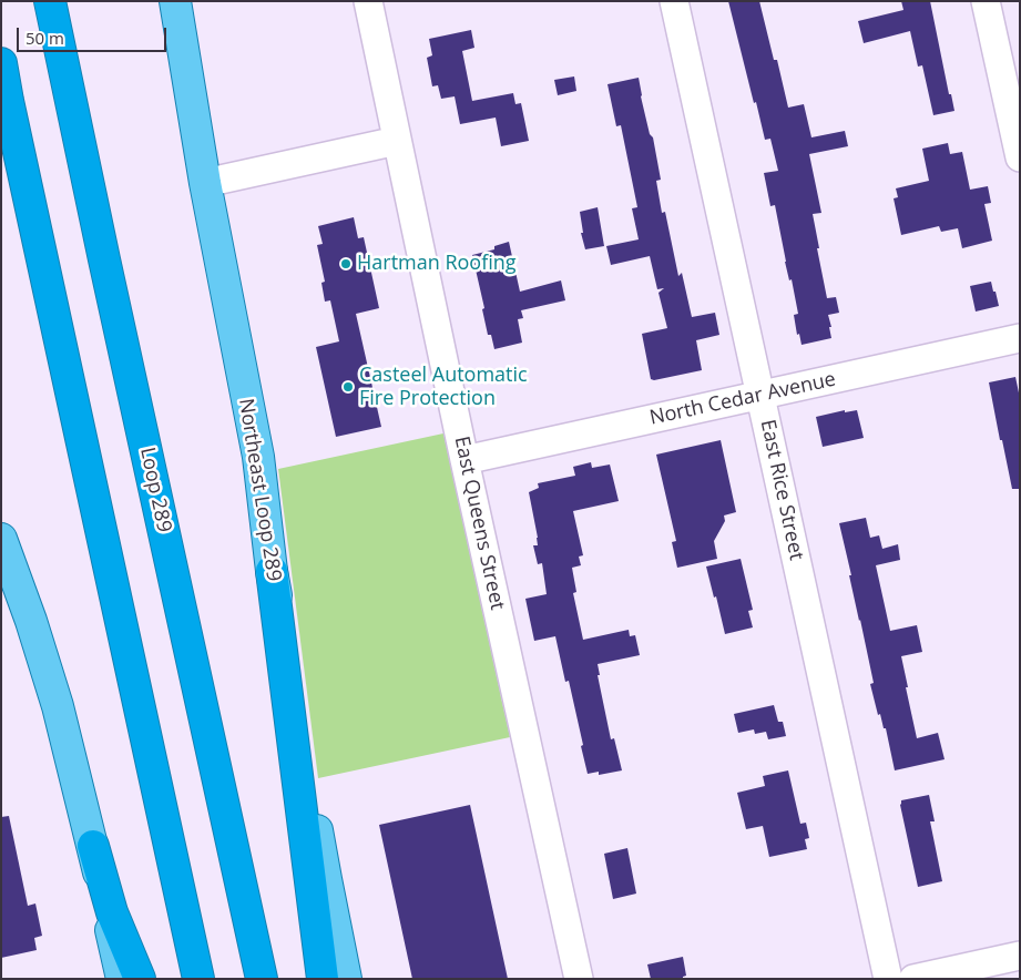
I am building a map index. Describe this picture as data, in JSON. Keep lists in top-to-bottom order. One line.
{"streets":{"highway":["Loop 289"],"main road":["Northeast Loop 289"],"street":["North Cedar Avenue","East Rice Street","East Queens Street"]},"crossings":[["North Cedar Avenue","East Rice Street"],["North Cedar Avenue","East Queens Street"]],"places":["Hartman Roofing","Casteel Automatic Fire Protection"],"scale_bar":"50 m"}
